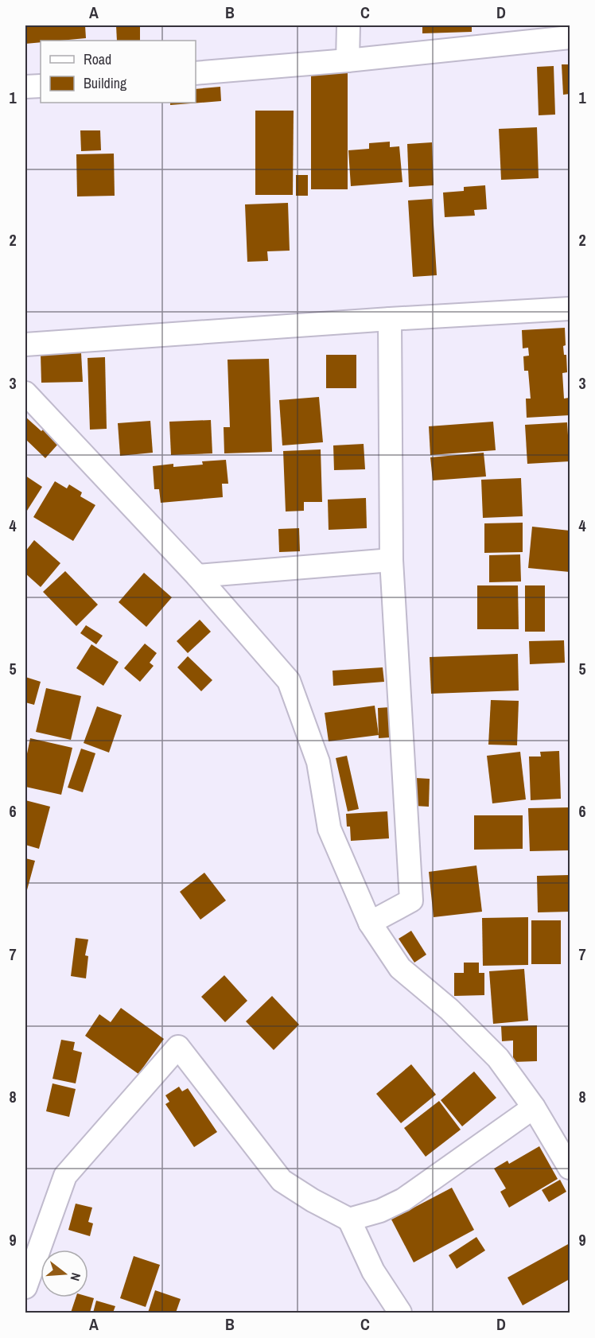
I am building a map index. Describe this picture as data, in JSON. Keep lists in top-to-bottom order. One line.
{"legend":["Road","Building"],"north":"right","grid":{"columns":["A","B","C","D"],"rows":["1","2","3","4","5","6","7","8","9"]}}
